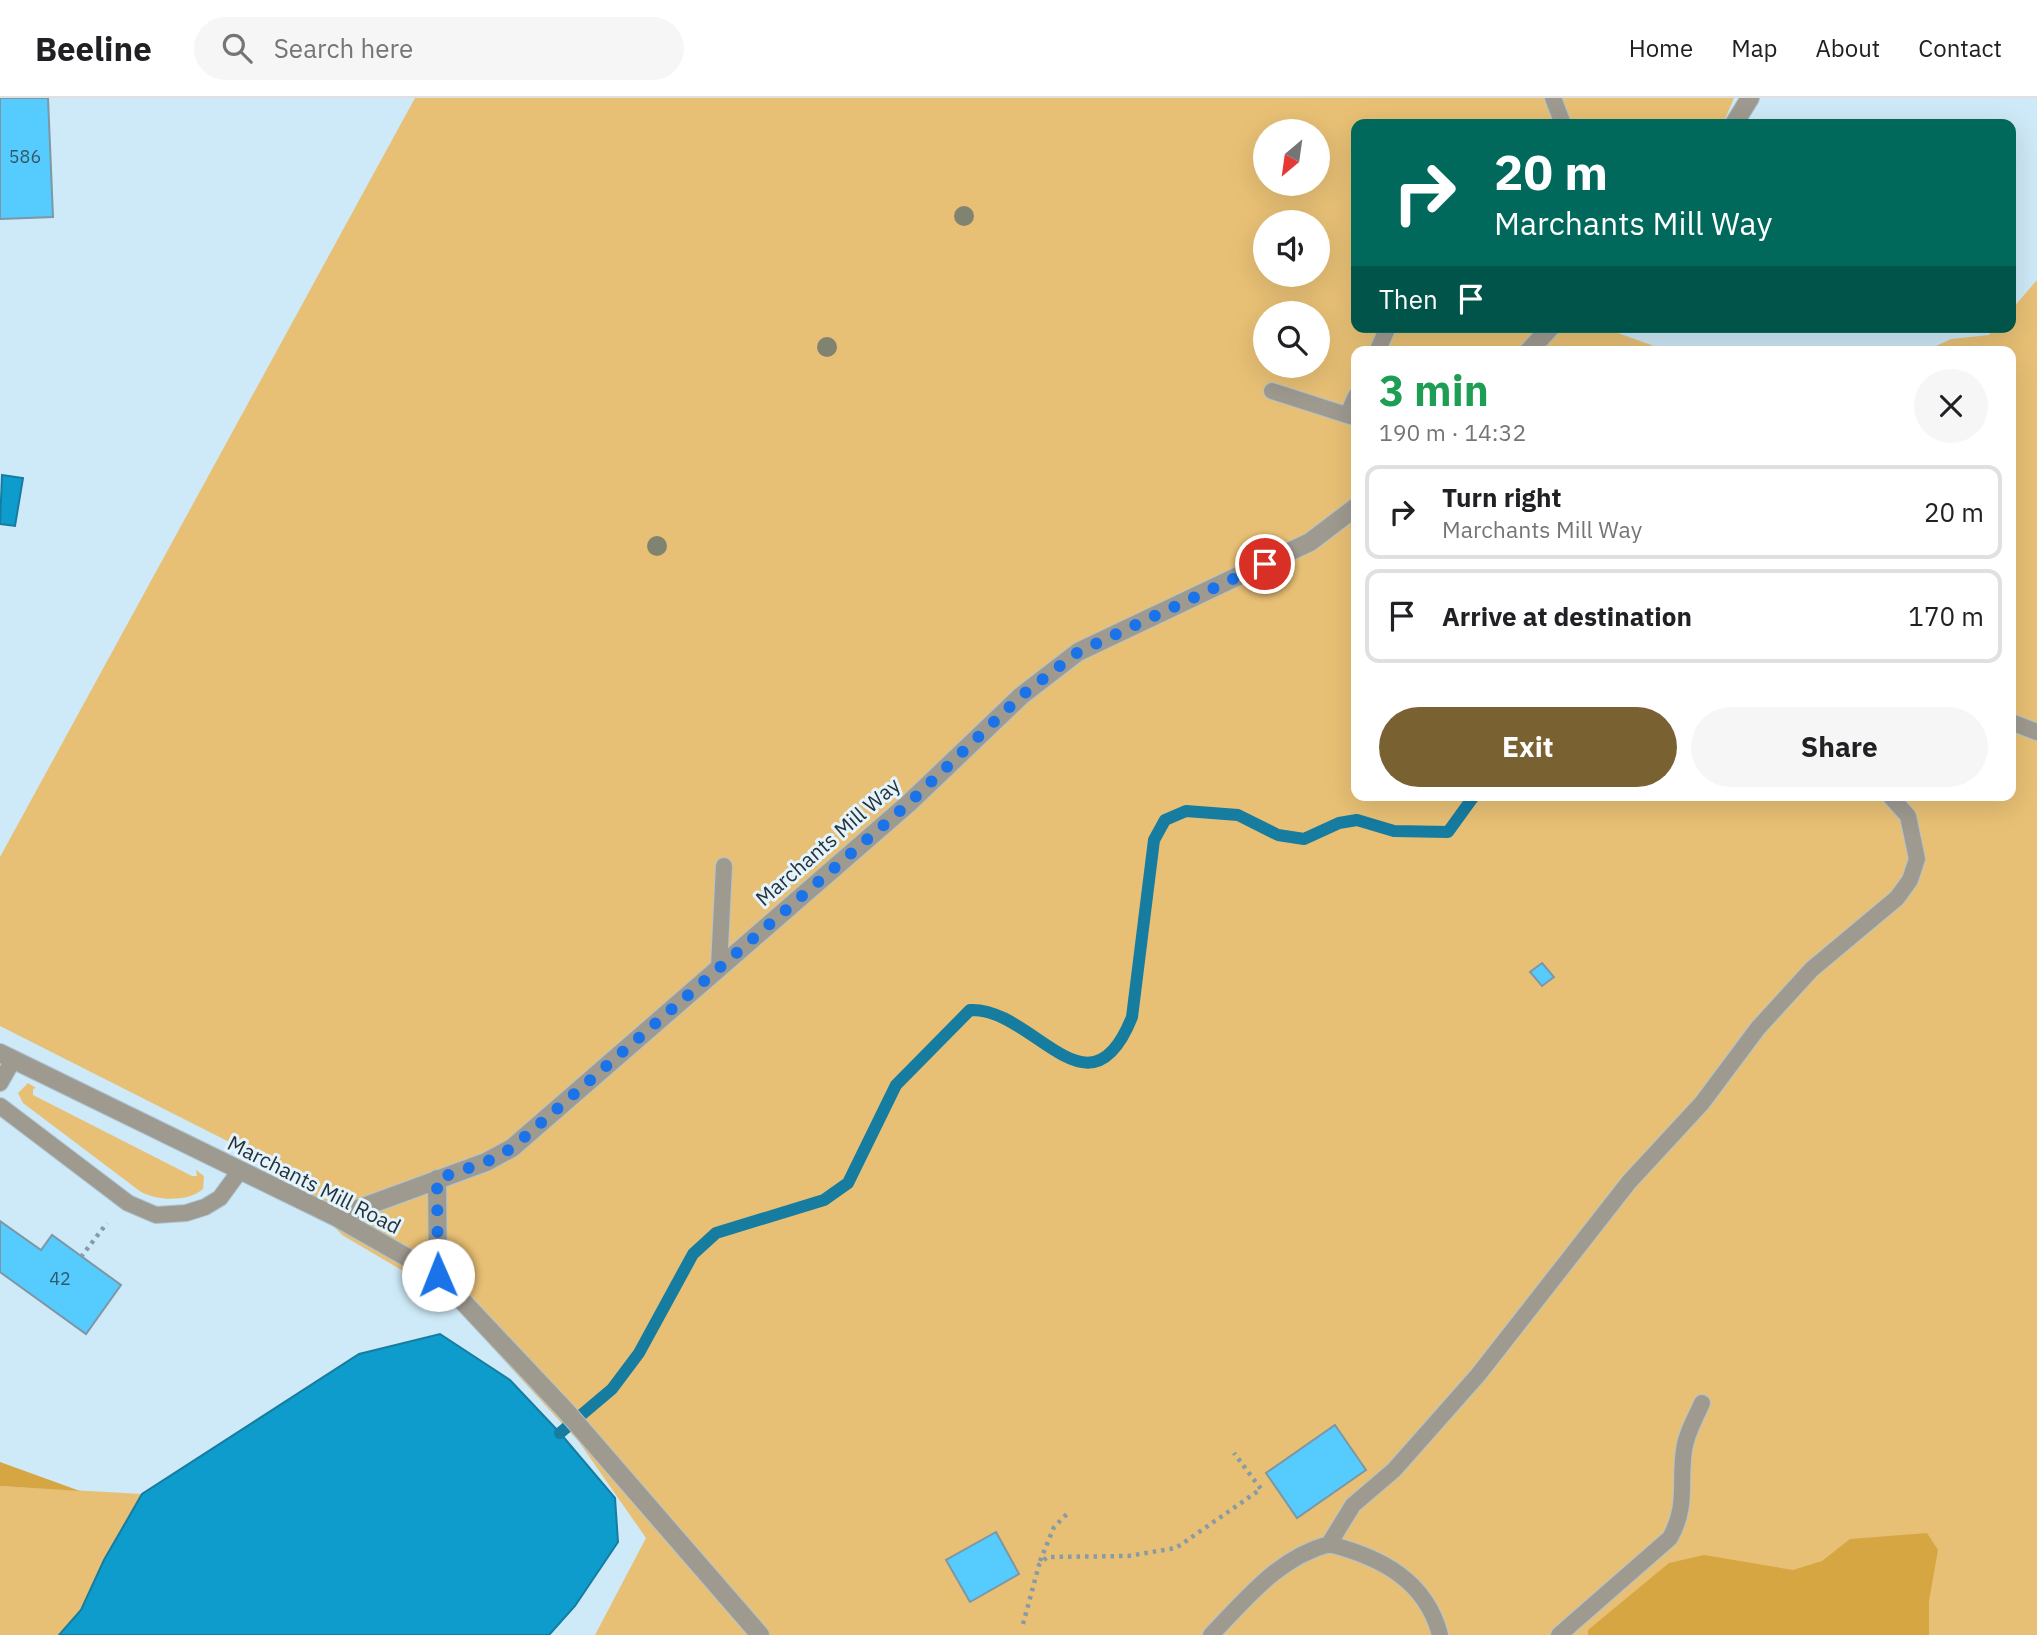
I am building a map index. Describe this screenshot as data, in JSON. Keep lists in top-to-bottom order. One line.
{"streets":{"street":["Marchants Mill Way","Marchants Mill Road"]},"crossings":[["Marchants Mill Way","Marchants Mill Road"]],"house_numbers":["586","42"],"north":"bottom left","page":{"header":"Beeline","search":"Search here","nav":["Home","Map","About","Contact"],"turn":["20 m","Marchants Mill Way"],"then":"Then","heading":["3 min","190 m · 14:32"],"list":[{"name":"Turn right","note":"Marchants Mill Way","value":"20 m"},{"name":"Arrive at destination","value":"170 m"}],"buttons":["Exit","Share"]}}
